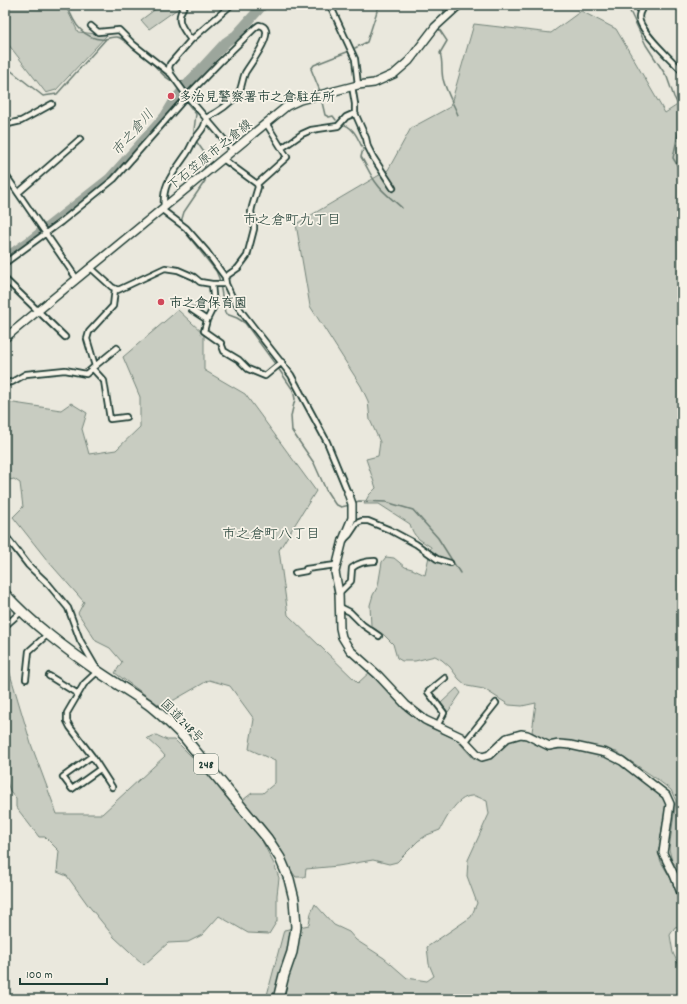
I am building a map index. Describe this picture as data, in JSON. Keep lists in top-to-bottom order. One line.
{"streets":{"highway":["国道248号","248"],"street":["下石笠原市之倉線"]},"districts":["市之倉町九丁目","市之倉町八丁目"],"water":["市之倉川"],"places":["多治見警察署市之倉駐在所","市之倉保育園"],"scale_bar":"100 m"}
